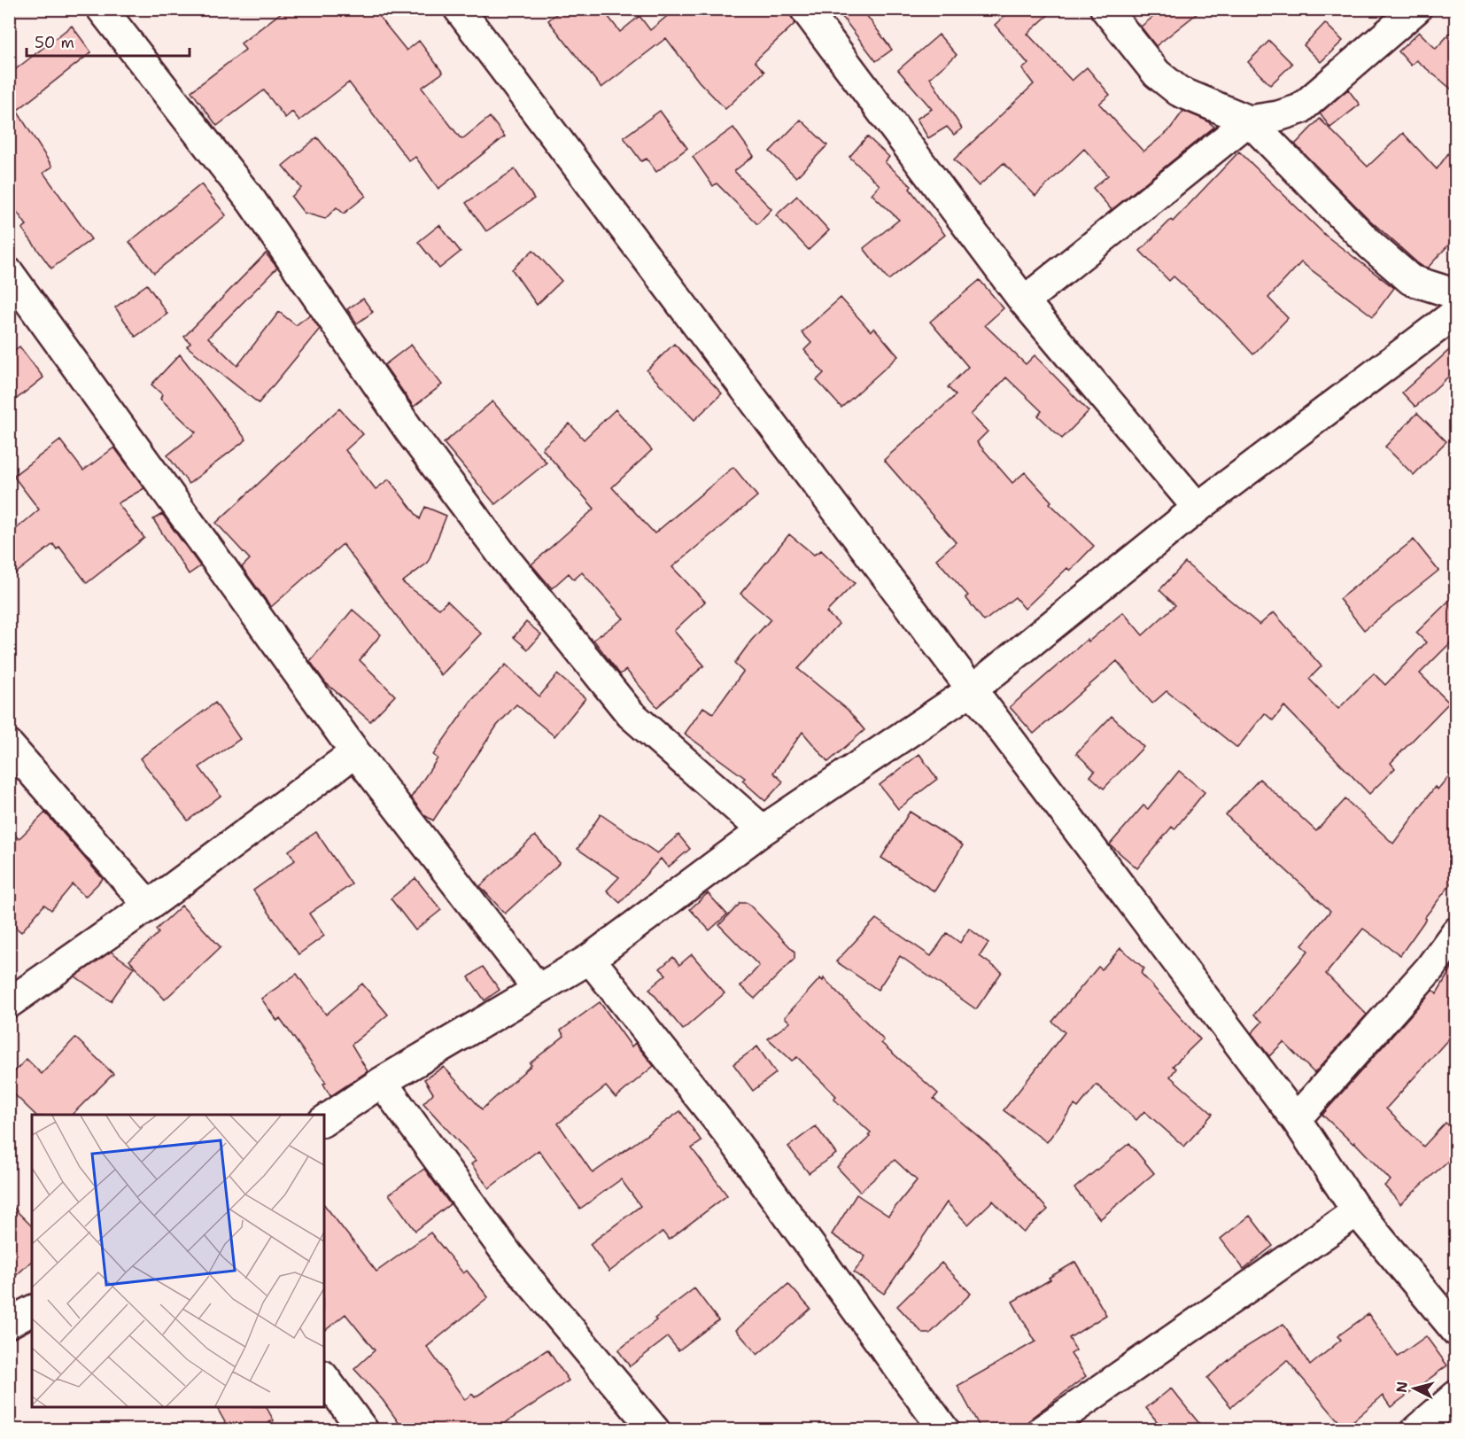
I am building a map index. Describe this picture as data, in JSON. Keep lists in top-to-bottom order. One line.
{"scale_bar":"50 m","north":"left"}
